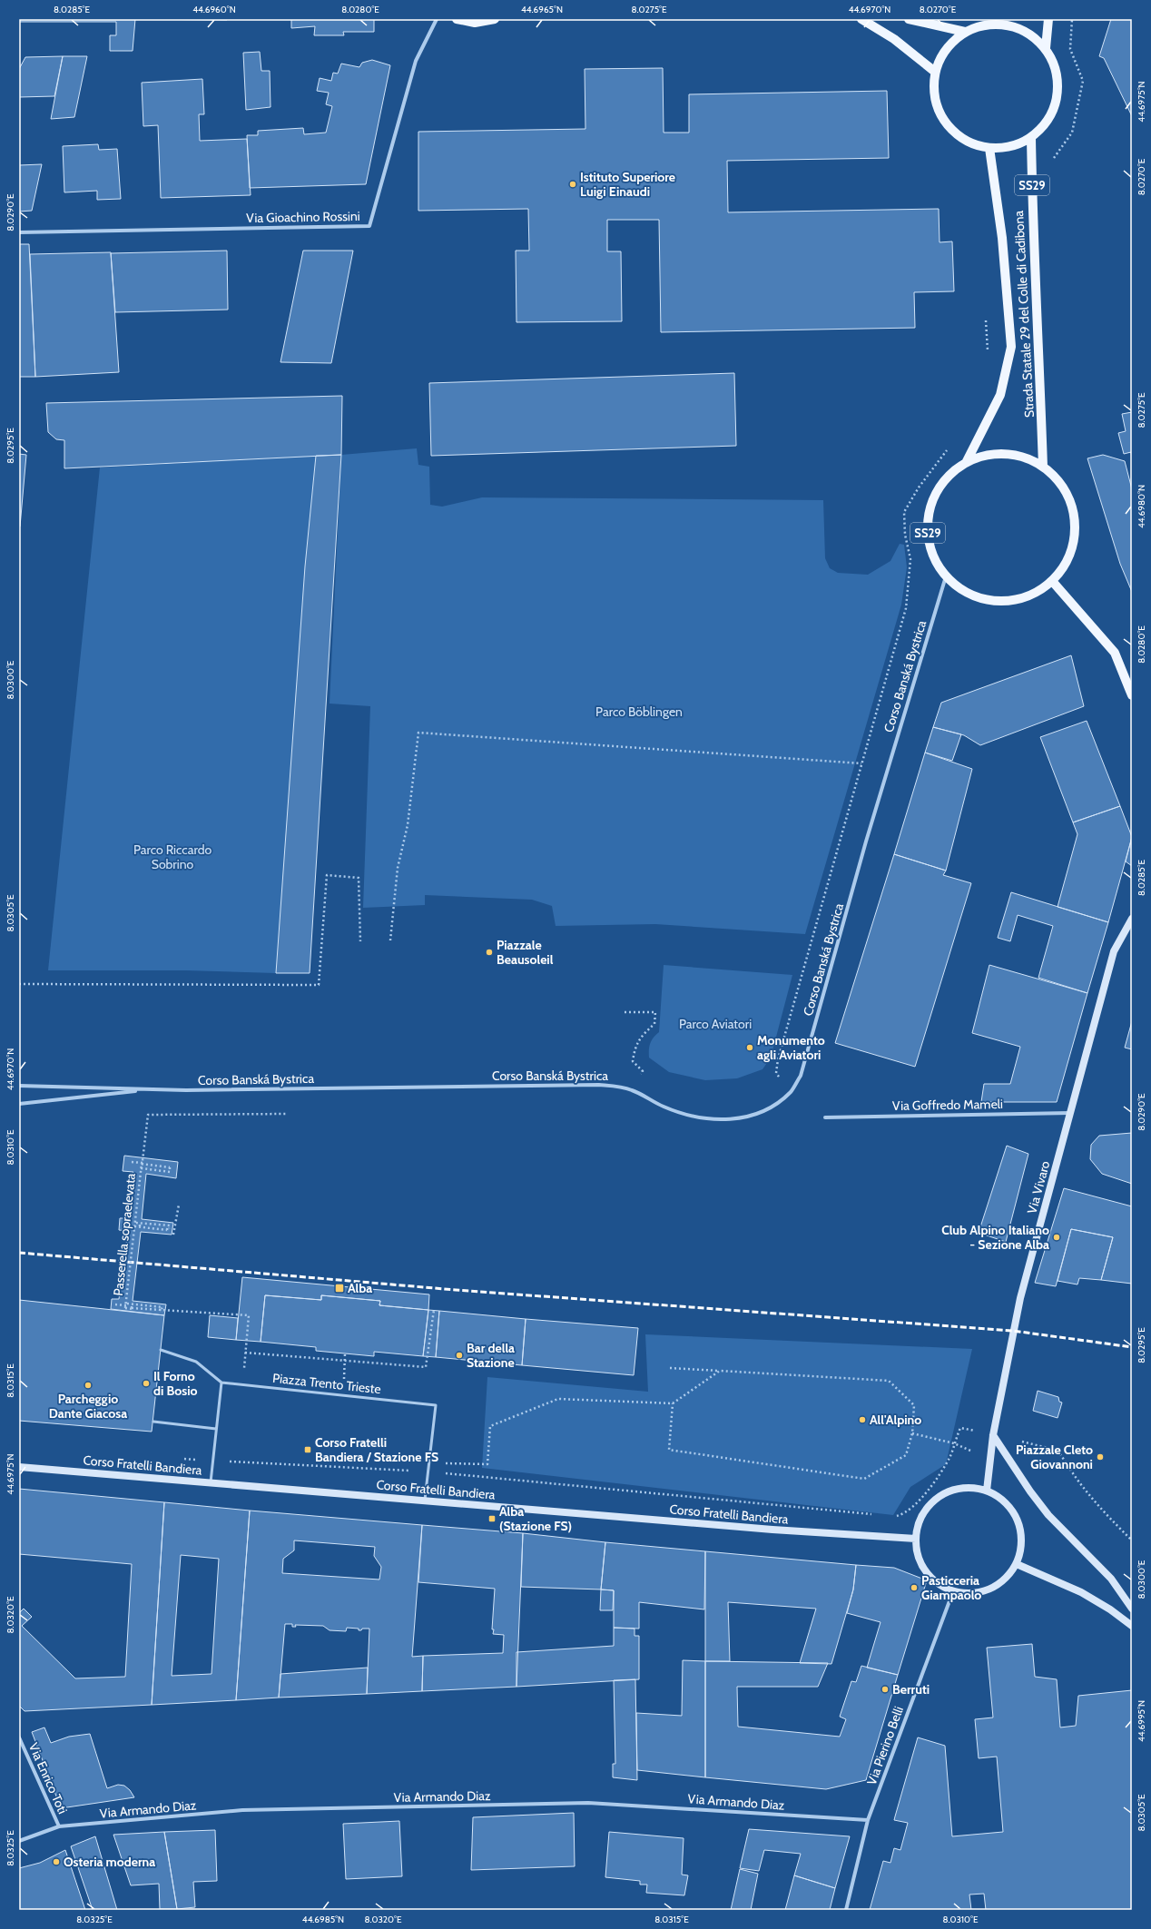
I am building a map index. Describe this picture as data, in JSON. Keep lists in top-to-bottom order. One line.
{"streets":{"main road":["SS29","Strada Statale 29 del Colle di Cadibona","Via Vivaro","Corso Fratelli Bandiera"],"street":["Via Gioachino Rossini","Corso Banská Bystrica","Via Goffredo Mameli","Via Pierino Belli","Via Enrico Toti","Via Armando Diaz"],"lane":["Piazza Trento Trieste"],"path":["Passerella sopraelevata"]},"crossings":[["SS29","Strada Statale 29 del Colle di Cadibona"],["SS29","Corso Banská Bystrica"],["Via Goffredo Mameli","Via Vivaro"],["Via Vivaro","Corso Fratelli Bandiera"],["Via Vivaro","Via Pierino Belli"],["Piazza Trento Trieste","Corso Fratelli Bandiera"],["Corso Fratelli Bandiera","Via Pierino Belli"],["Via Pierino Belli","Via Armando Diaz"],["Via Enrico Toti","Via Armando Diaz"]],"parks":["Parco Böblingen","Parco Riccardo Sobrino","Parco Aviatori"],"places":{"other":["Istituto Superiore Luigi Einaudi","Piazzale Beausoleil","Monumento agli Aviatori","Club Alpino Italiano - Sezione Alba","Bar della Stazione","Il Forno di Bosio","Parcheggio Dante Giacosa","All'Alpino","Piazzale Cleto Giovannoni","Pasticceria Giampaolo","Berruti","Osteria moderna"],"transit":["Alba","Corso Fratelli Bandiera / Stazione FS","Alba (Stazione FS)"]},"coordinates":["8.0285°E","44.6960°N","8.0280°E","44.6965°N","8.0275°E","44.6970°N","8.0270°E","44.6975°N","8.0290°E","8.0295°E","44.6980°N","8.0300°E","8.0305°E","8.0310°E","8.0315°E","8.0320°E","44.6995°N","8.0325°E","44.6985°N"]}
